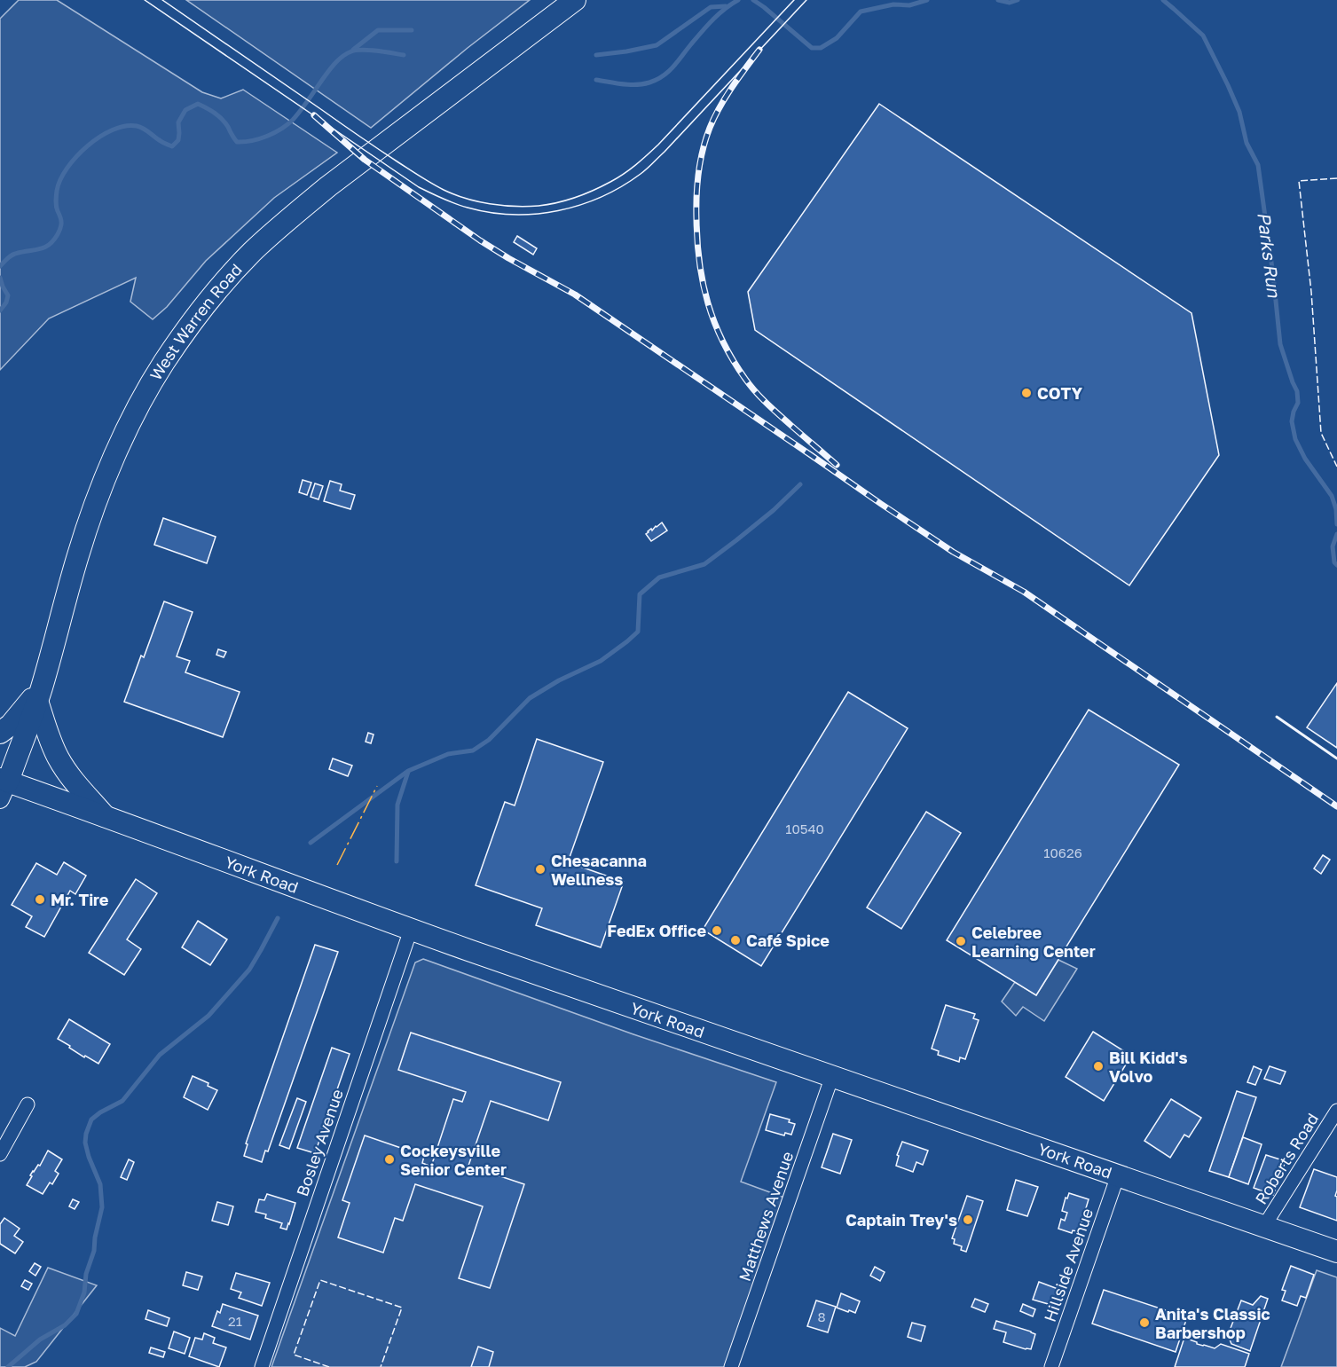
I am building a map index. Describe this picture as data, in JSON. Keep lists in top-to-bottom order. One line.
{"streets":{"main road":["West Warren Road","York Road"],"street":["Bosley Avenue","Roberts Road","Matthews Avenue","Hillside Avenue"]},"crossings":[["West Warren Road","York Road"],["York Road","Bosley Avenue"],["York Road","Roberts Road"],["York Road","Matthews Avenue"],["York Road","Hillside Avenue"]],"water":["Parks Run"],"places":["COTY","Chesacanna Wellness","Mr. Tire","FedEx Office","Café Spice","Celebree Learning Center","Bill Kidd's Volvo","Cockeysville Senior Center","Captain Trey's","Anita's Classic Barbershop"],"house_numbers":["10540","10626","8","21"]}
